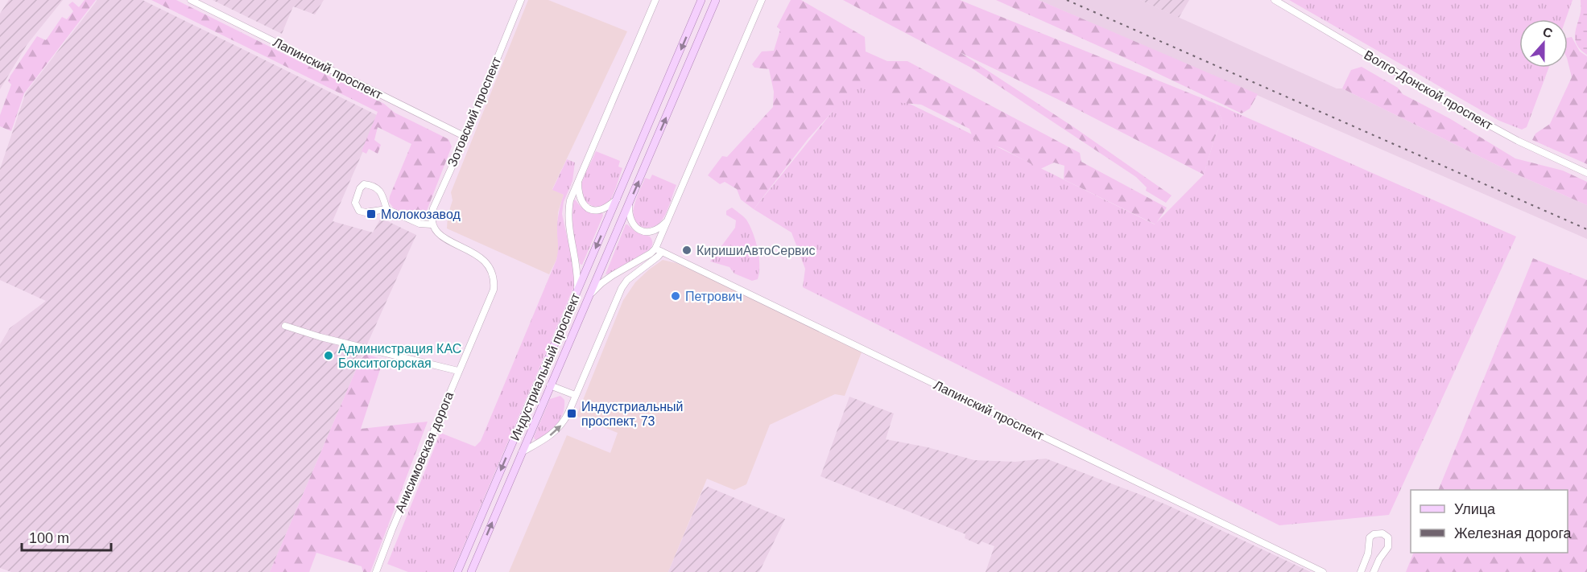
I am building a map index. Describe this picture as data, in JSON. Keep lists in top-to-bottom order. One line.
{"streets":{"main road":["Индустриальный проспект"],"street":["Лапинский проспект","Волго-Донской проспект","Зотовский проспект","Анисимовская дорога"]},"crossings":[["Лапинский проспект","Зотовский проспект"],["Зотовский проспект","Анисимовская дорога"]],"places":{"transit":["Молокозавод","Индустриальный проспект, 73"],"other":["КиришиАвтоСервис","Петрович","Администрация КАС Бокситогорская"]},"legend":["Улица","Железная дорога"],"scale_bar":"100 m","north":"top"}
